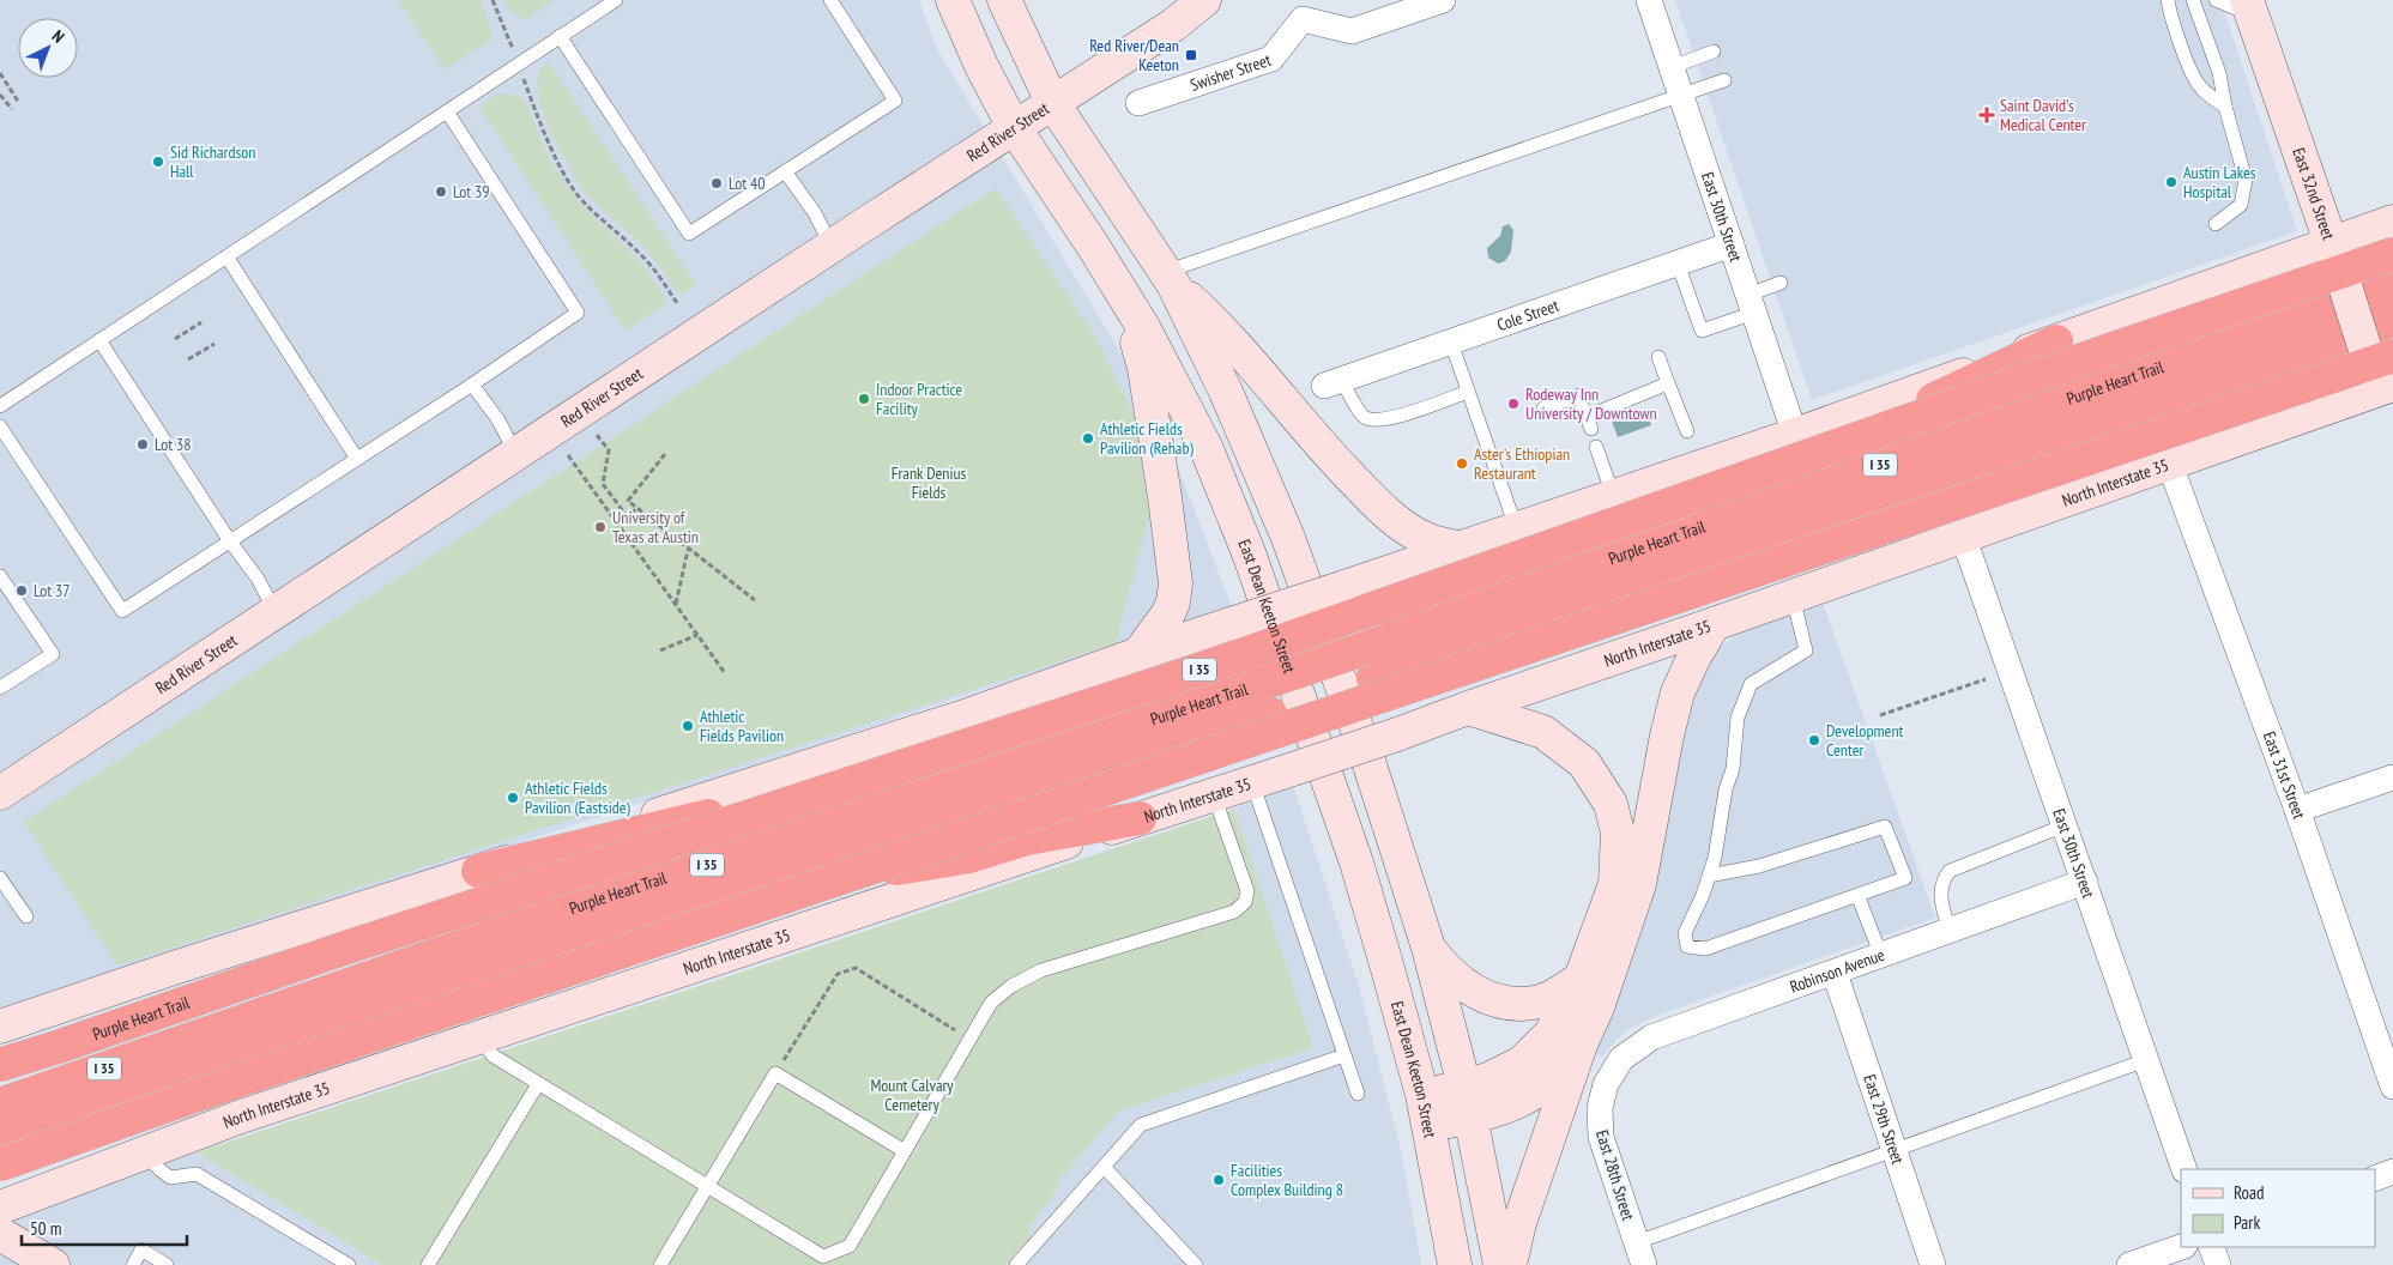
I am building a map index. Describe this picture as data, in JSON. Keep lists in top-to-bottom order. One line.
{"streets":{"highway":["Purple Heart Trail","I 35"],"main road":["Red River Street","East 32nd Street","North Interstate 35","East Dean Keeton Street"],"street":["Swisher Street","East 30th Street","Cole Street","East 31st Street","Robinson Avenue","East 29th Street","East 28th Street"]},"crossings":[["Red River Street","East Dean Keeton Street"],["East 32nd Street","North Interstate 35"],["East 30th Street","Cole Street"],["East 30th Street","North Interstate 35"],["East 30th Street","Robinson Avenue"],["North Interstate 35","East 31st Street"],["Robinson Avenue","East 29th Street"],["Robinson Avenue","East 28th Street"]],"parks":["Frank Denius Fields","Mount Calvary Cemetery"],"places":{"transit":["Red River/Dean Keeton"],"health":["Saint David's Medical Center"],"other":["Sid Richardson Hall","Austin Lakes Hospital","Lot 40","Lot 39","Indoor Practice Facility","Rodeway Inn University / Downtown","Athletic Fields Pavilion (Rehab)","Lot 38","Aster's Ethiopian Restaurant","University of Texas at Austin","Lot 37","Athletic Fields Pavilion","Development Center","Athletic Fields Pavilion (Eastside)","Facilities Complex Building 8"]},"legend":["Road","Park"],"scale_bar":"50 m","north":"top right"}
